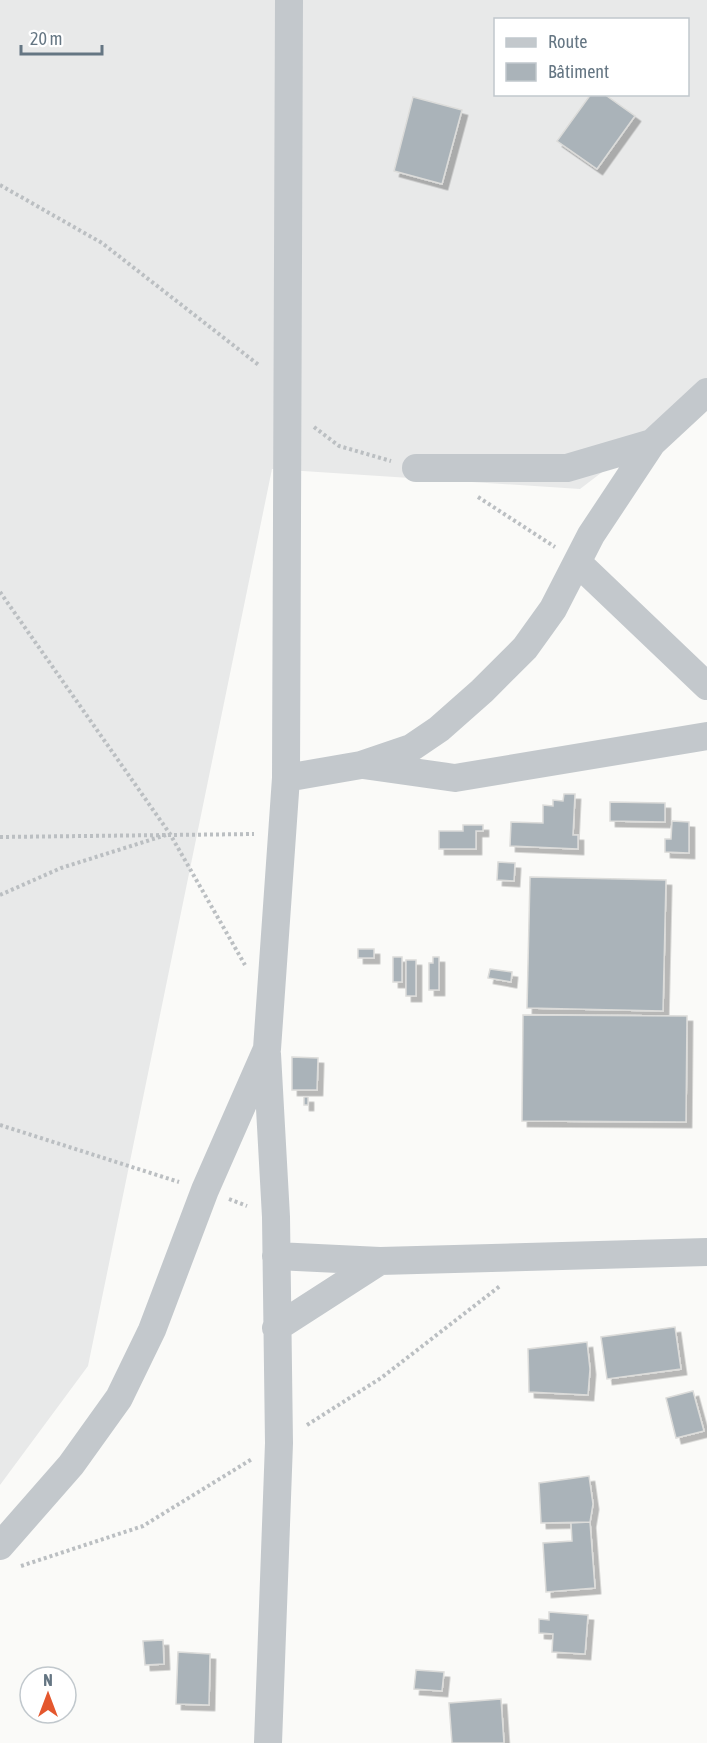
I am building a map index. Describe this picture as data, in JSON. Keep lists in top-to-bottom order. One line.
{"legend":["Route","Bâtiment"],"scale_bar":"20 m","north":"top"}
